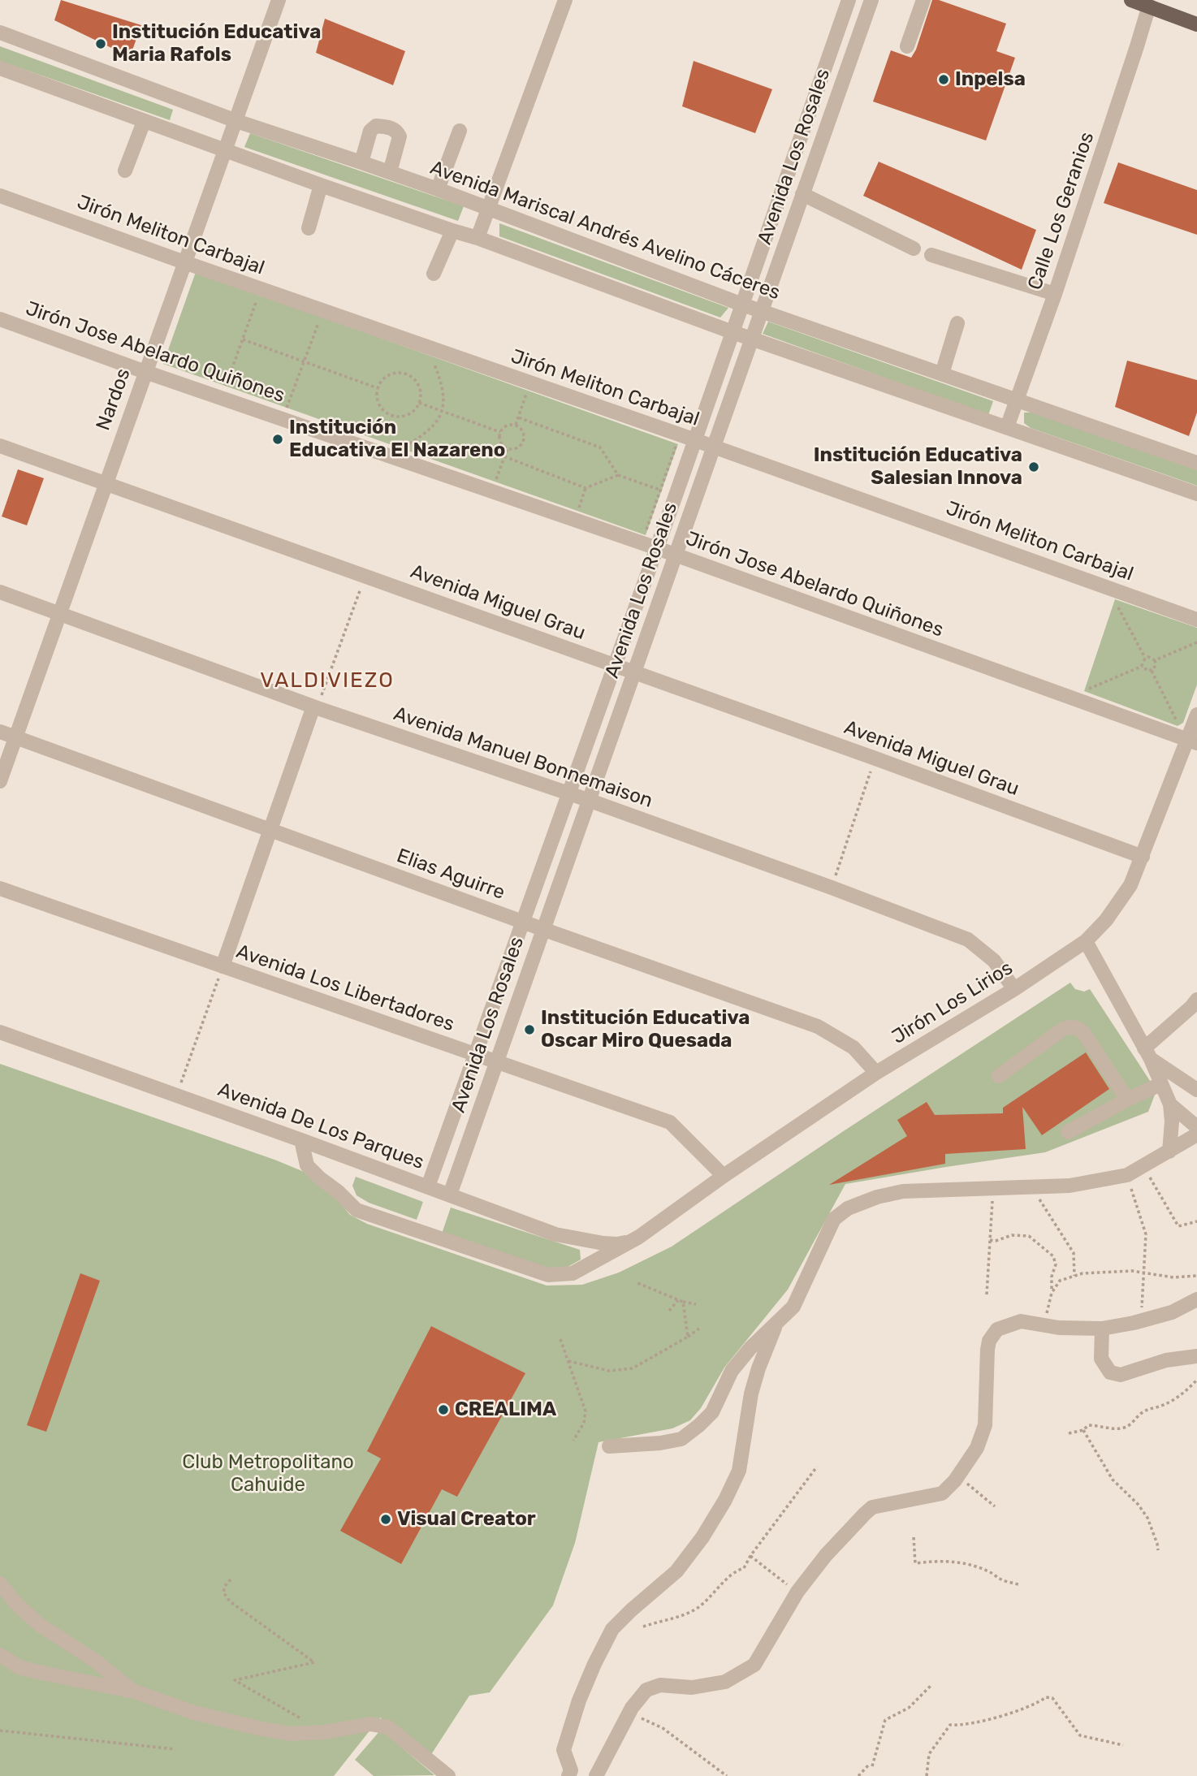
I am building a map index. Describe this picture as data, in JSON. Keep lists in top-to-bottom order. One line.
{"streets":{"street":["Avenida Los Rosales","Calle Los Geranios","Avenida Mariscal Andrés Avelino Cáceres","Jirón Meliton Carbajal","Jirón Jose Abelardo Quiñones","Nardos","Avenida Miguel Grau","Avenida Manuel Bonnemaison","Elias Aguirre","Avenida Los Libertadores","Jirón Los Lirios","Avenida De Los Parques"]},"crossings":[["Avenida Los Rosales","Avenida Mariscal Andrés Avelino Cáceres"],["Avenida Los Rosales","Jirón Meliton Carbajal"],["Avenida Los Rosales","Jirón Jose Abelardo Quiñones"],["Avenida Los Rosales","Avenida Miguel Grau"],["Avenida Los Rosales","Avenida Manuel Bonnemaison"],["Avenida Los Rosales","Elias Aguirre"],["Avenida Los Rosales","Avenida Los Libertadores"],["Avenida Los Rosales","Avenida De Los Parques"],["Calle Los Geranios","Avenida Mariscal Andrés Avelino Cáceres"],["Avenida Mariscal Andrés Avelino Cáceres","Nardos"],["Jirón Meliton Carbajal","Nardos"],["Jirón Jose Abelardo Quiñones","Nardos"],["Jirón Jose Abelardo Quiñones","Jirón Los Lirios"],["Nardos","Avenida Miguel Grau"],["Nardos","Avenida Manuel Bonnemaison"],["Nardos","Elias Aguirre"],["Avenida Miguel Grau","Jirón Los Lirios"],["Avenida Manuel Bonnemaison","Jirón Los Lirios"],["Elias Aguirre","Jirón Los Lirios"],["Avenida Los Libertadores","Jirón Los Lirios"],["Jirón Los Lirios","Avenida De Los Parques"]],"districts":["VALDIVIEZO"],"parks":["Club Metropolitano Cahuide"],"places":["Institución Educativa Maria Rafols","Inpelsa","Institución Educativa El Nazareno","Institución Educativa Salesian Innova","Institución Educativa Oscar Miro Quesada","CREALIMA","Visual Creator"]}
